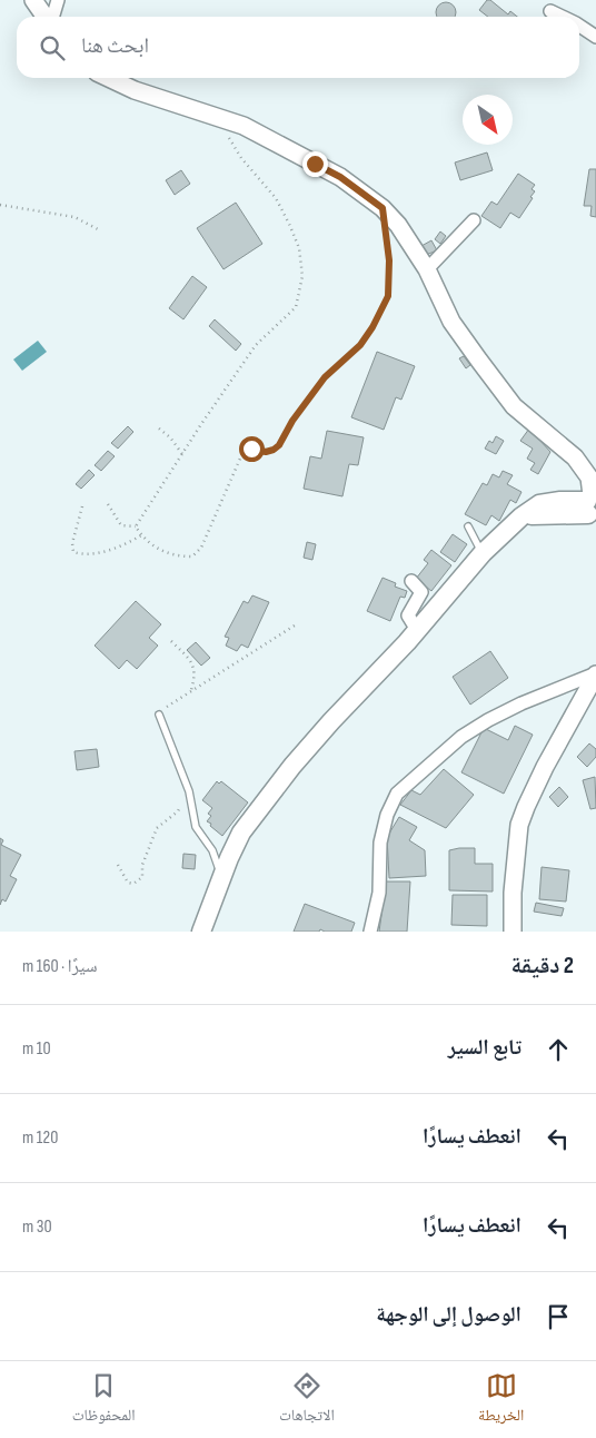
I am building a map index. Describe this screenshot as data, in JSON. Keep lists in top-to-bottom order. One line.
{"north":"bottom right","page":{"search":"ابحث هنا","heading":["2 دقيقة","سيرًا · 160 m"],"list":[["تابع السير","10 m"],["انعطف يسارًا","120 m"],["انعطف يسارًا","30 m"],"الوصول إلى الوجهة"],"nav":["الخريطة","الاتجاهات","المحفوظات"]}}
